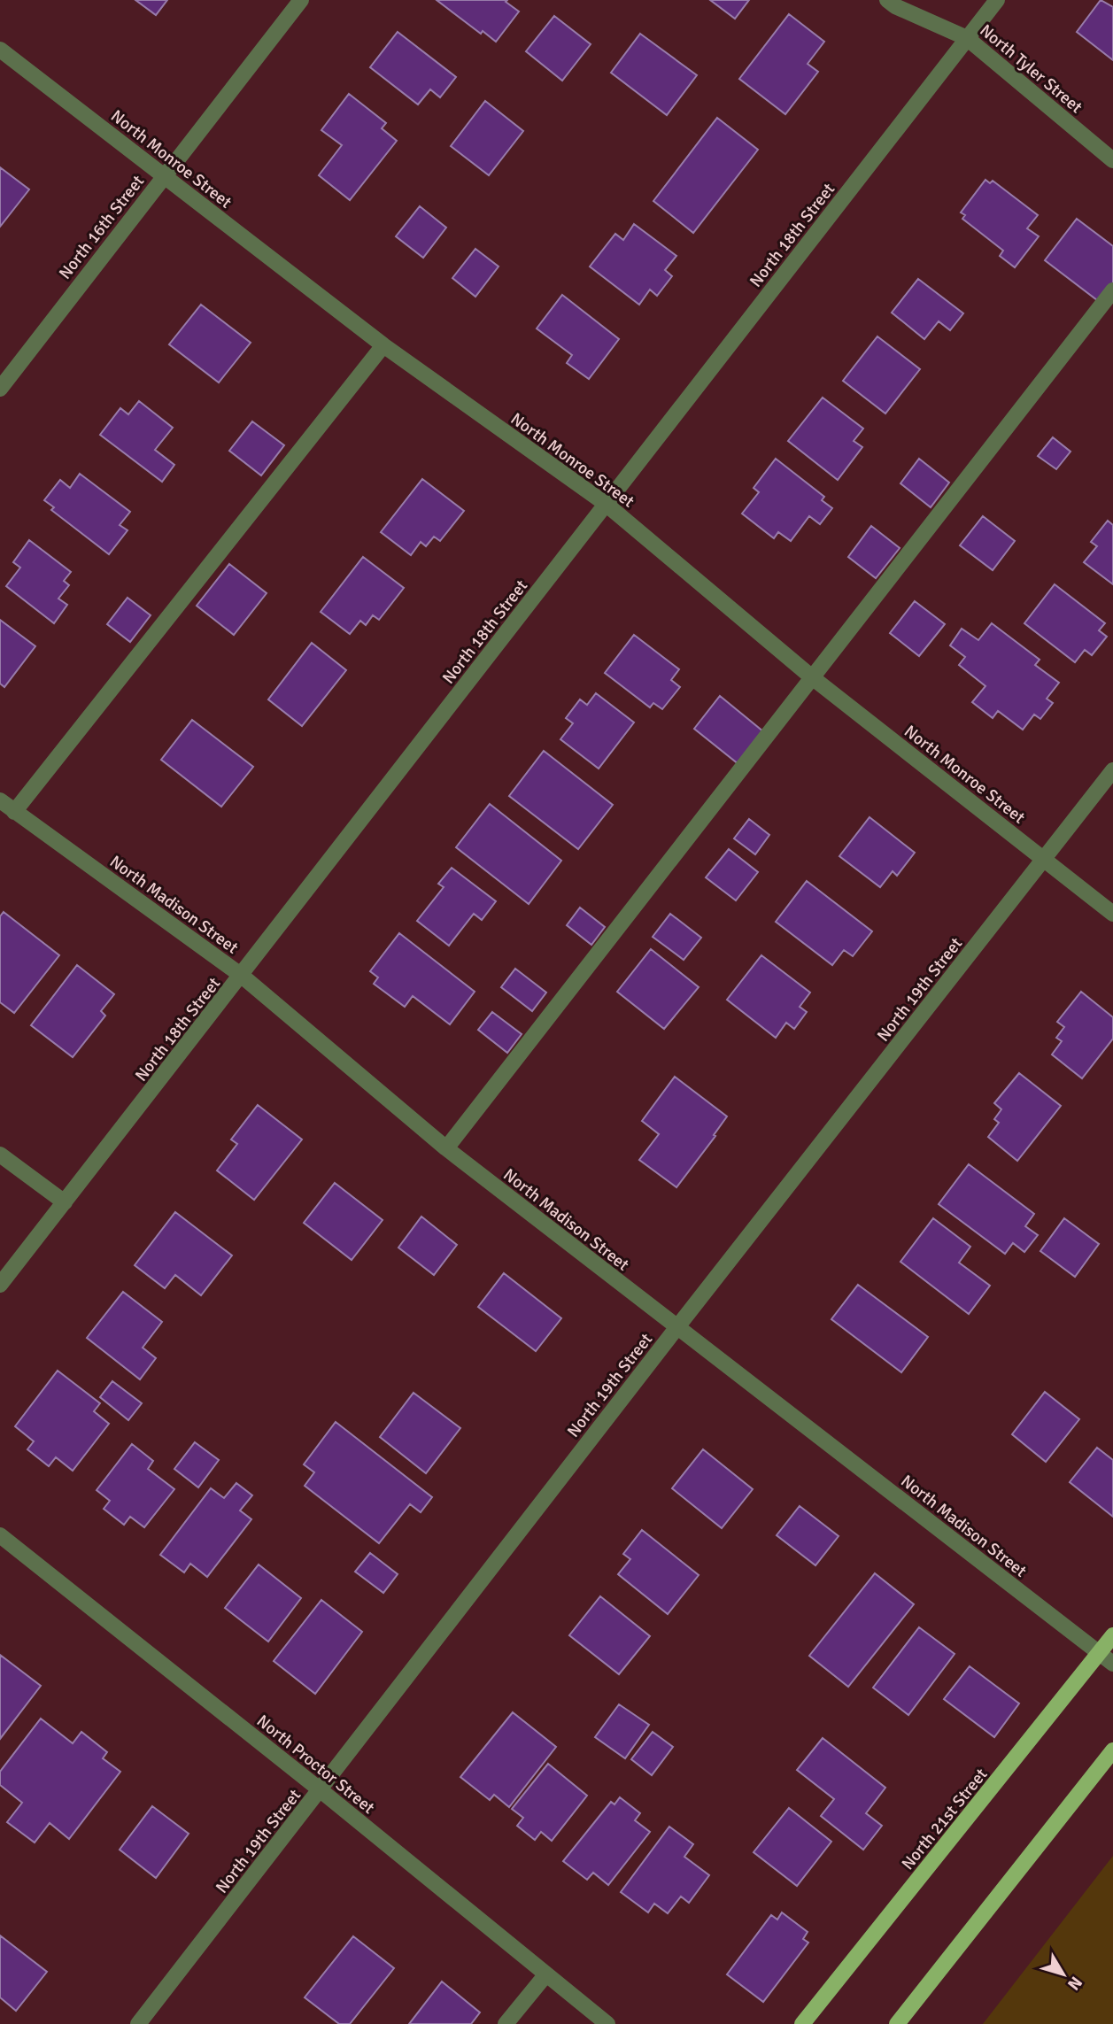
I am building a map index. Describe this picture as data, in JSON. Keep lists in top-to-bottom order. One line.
{"streets":{"main road":["North 21st Street"],"street":["North Tyler Street","North Monroe Street","North 16th Street","North 18th Street","North Madison Street","North 19th Street","North Proctor Street"]},"crossings":[["North Tyler Street","North 18th Street"],["North Monroe Street","North 16th Street"],["North Monroe Street","North 18th Street"],["North Monroe Street","North 19th Street"],["North 18th Street","North Madison Street"],["North Madison Street","North 19th Street"],["North Madison Street","North 21st Street"],["North 19th Street","North Proctor Street"]],"north":"bottom right"}
